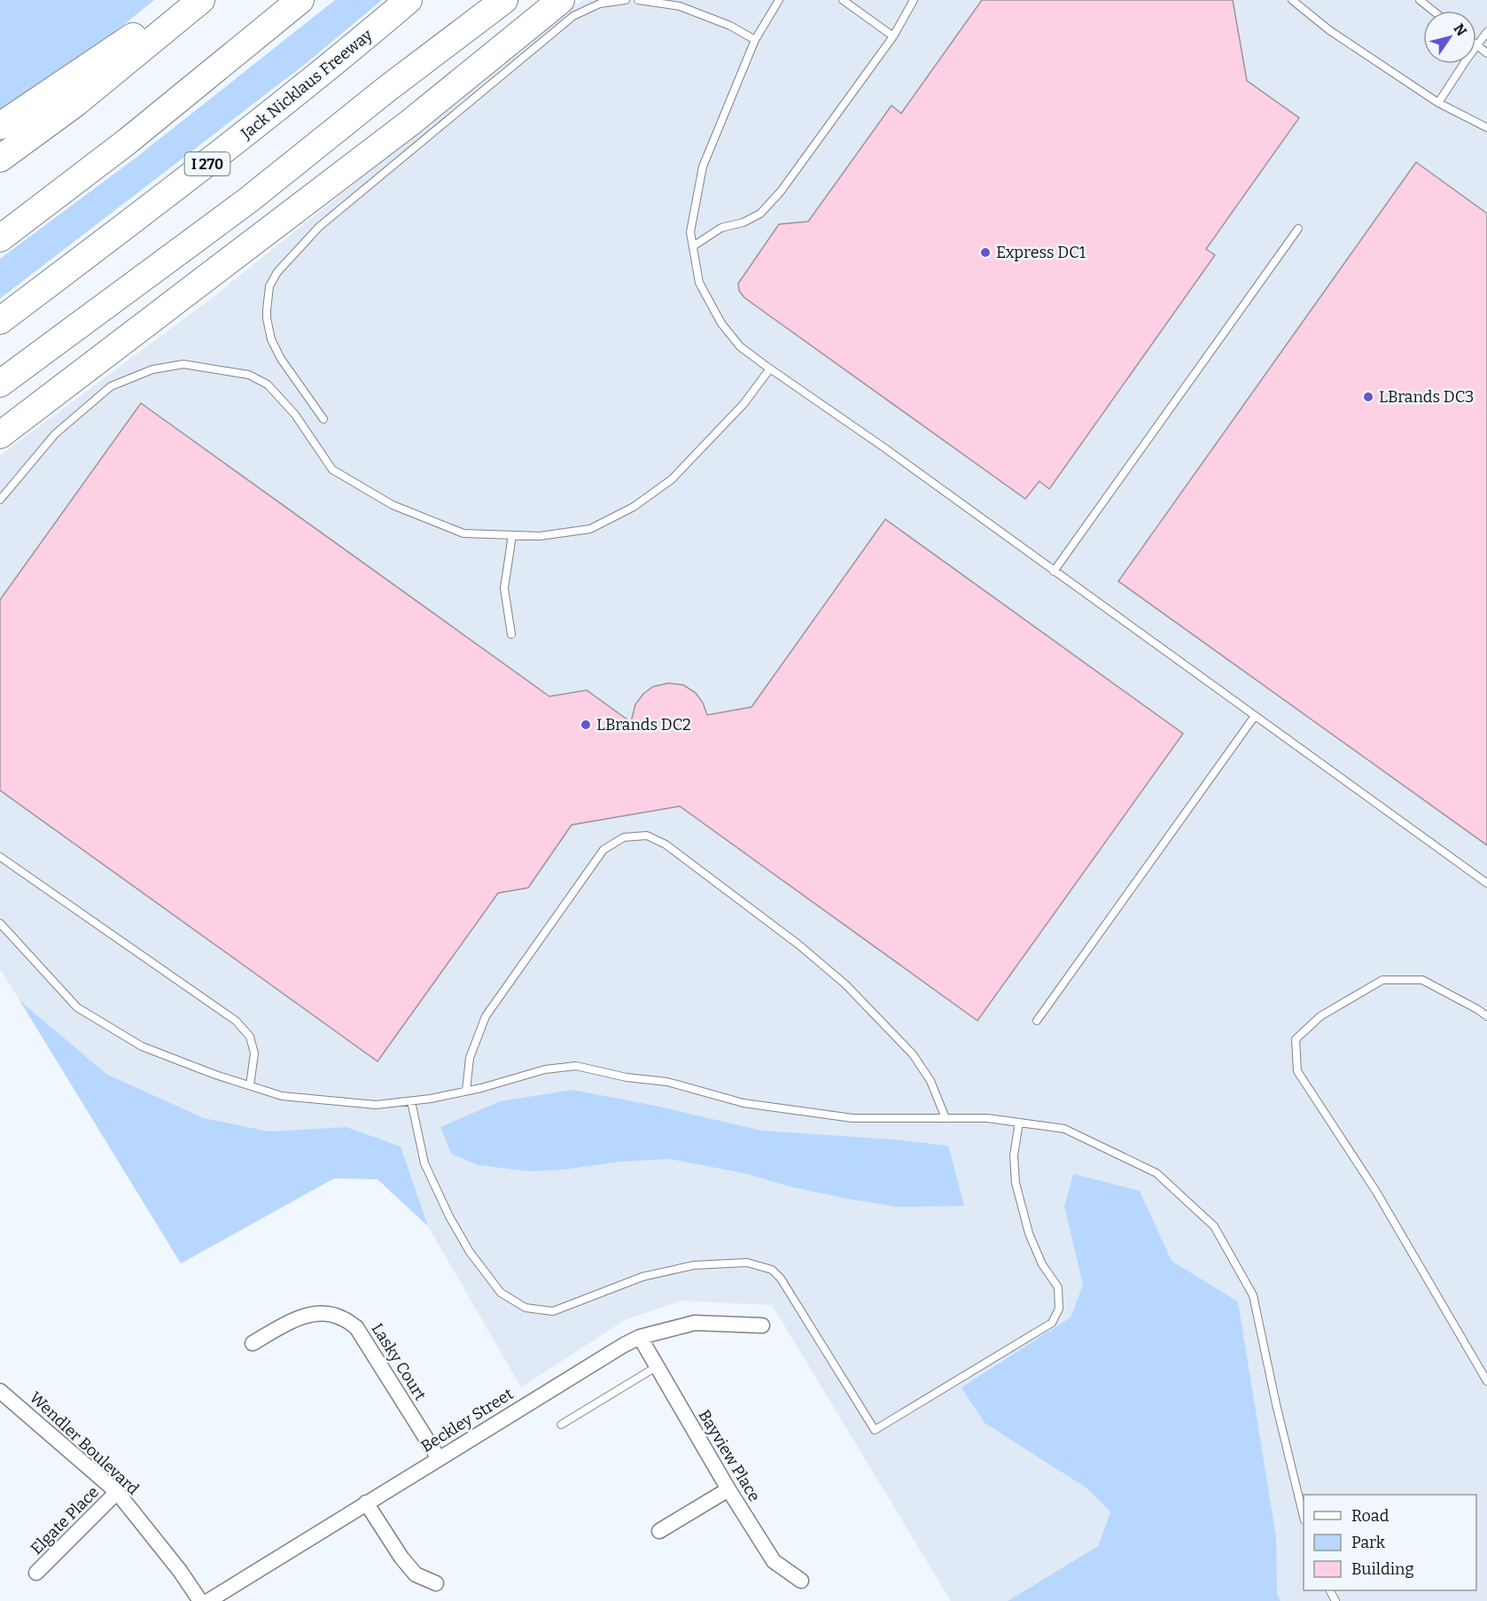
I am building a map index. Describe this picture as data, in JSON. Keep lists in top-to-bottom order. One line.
{"streets":{"highway":["Jack Nicklaus Freeway","I 270"],"street":["Lasky Court","Beckley Street","Wendler Boulevard","Bayview Place","Elgate Place"]},"crossings":[["Lasky Court","Beckley Street"],["Beckley Street","Bayview Place"],["Wendler Boulevard","Elgate Place"]],"places":["Express DC1","LBrands DC3","LBrands DC2"],"legend":["Road","Park","Building"],"north":"top right"}
